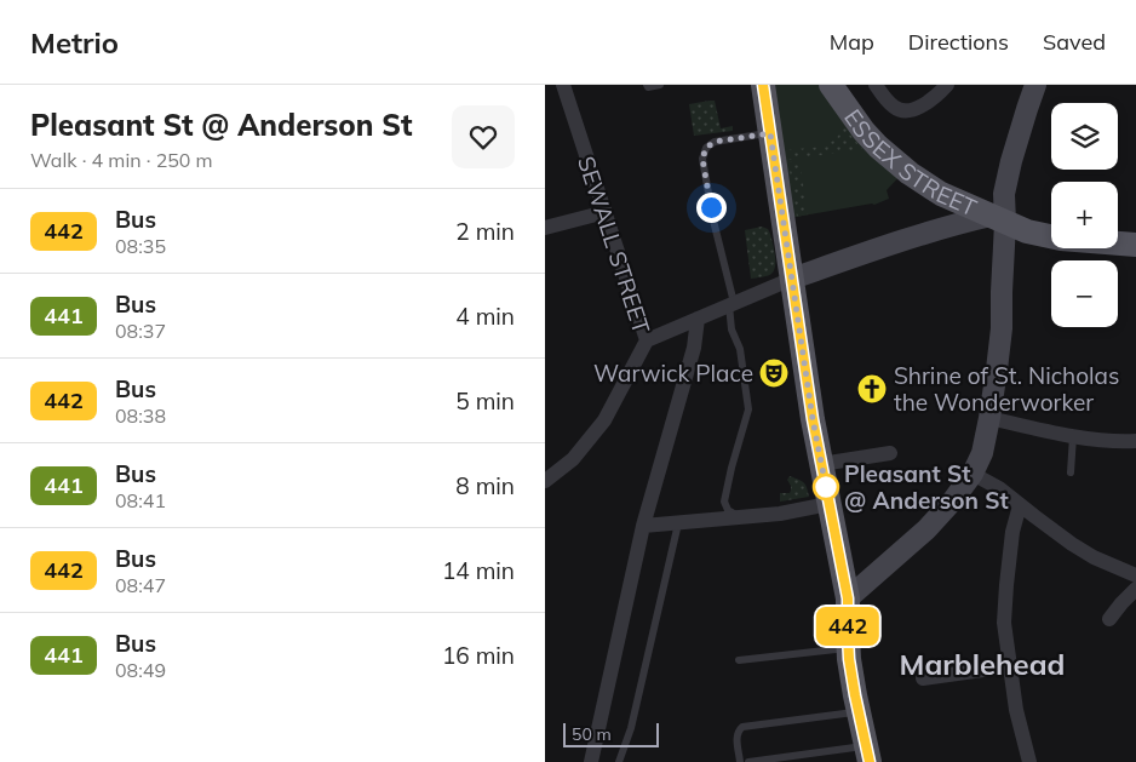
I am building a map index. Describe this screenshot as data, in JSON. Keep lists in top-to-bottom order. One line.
{"streets":{"main road":["ESSEX STREET"],"street":["SEWALL STREET"]},"districts":["Marblehead"],"places":{"theatre":["Warwick Place"],"church":["Shrine of St. Nicholas the Wonderworker"],"other":["Pleasant St @ Anderson St"]},"lines":["bus line 442"],"scale_bar":"50 m","page":{"header":"Metrio","nav":["Map","Directions","Saved"],"heading":["Pleasant St @ Anderson St","Walk · 4 min · 250 m"],"on_map":"442","map_buttons":["+","−"],"list":[{"mark":"442","name":"Bus","note":"08:35","value":"2 min"},{"mark":"441","name":"Bus","note":"08:37","value":"4 min"},{"mark":"442","name":"Bus","note":"08:38","value":"5 min"},{"mark":"441","name":"Bus","note":"08:41","value":"8 min"},{"mark":"442","name":"Bus","note":"08:47","value":"14 min"},{"mark":"441","name":"Bus","note":"08:49","value":"16 min"}],"scale":"50 m"}}
